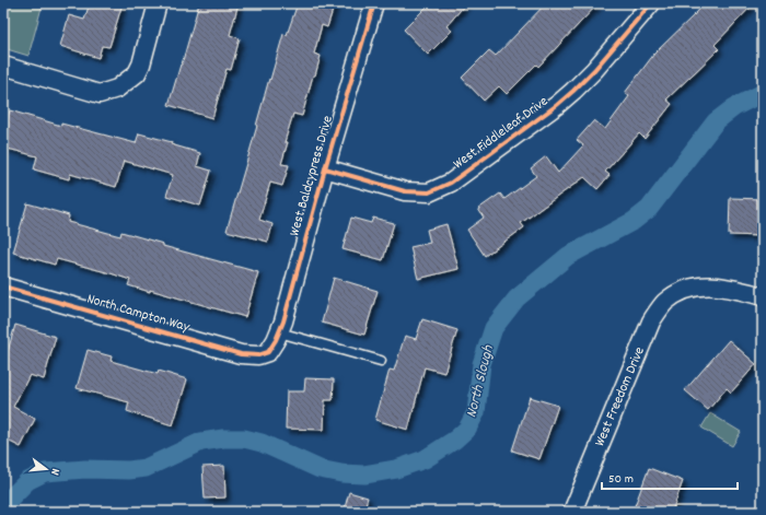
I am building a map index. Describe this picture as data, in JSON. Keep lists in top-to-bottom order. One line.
{"streets":{"street":["West Fiddleleaf Drive","West Baldcypress Drive","North Campton Way","West Freedom Drive"]},"crossings":[["West Fiddleleaf Drive","West Baldcypress Drive"],["West Baldcypress Drive","North Campton Way"]],"water":["North Slough"],"scale_bar":"50 m","north":"right"}
